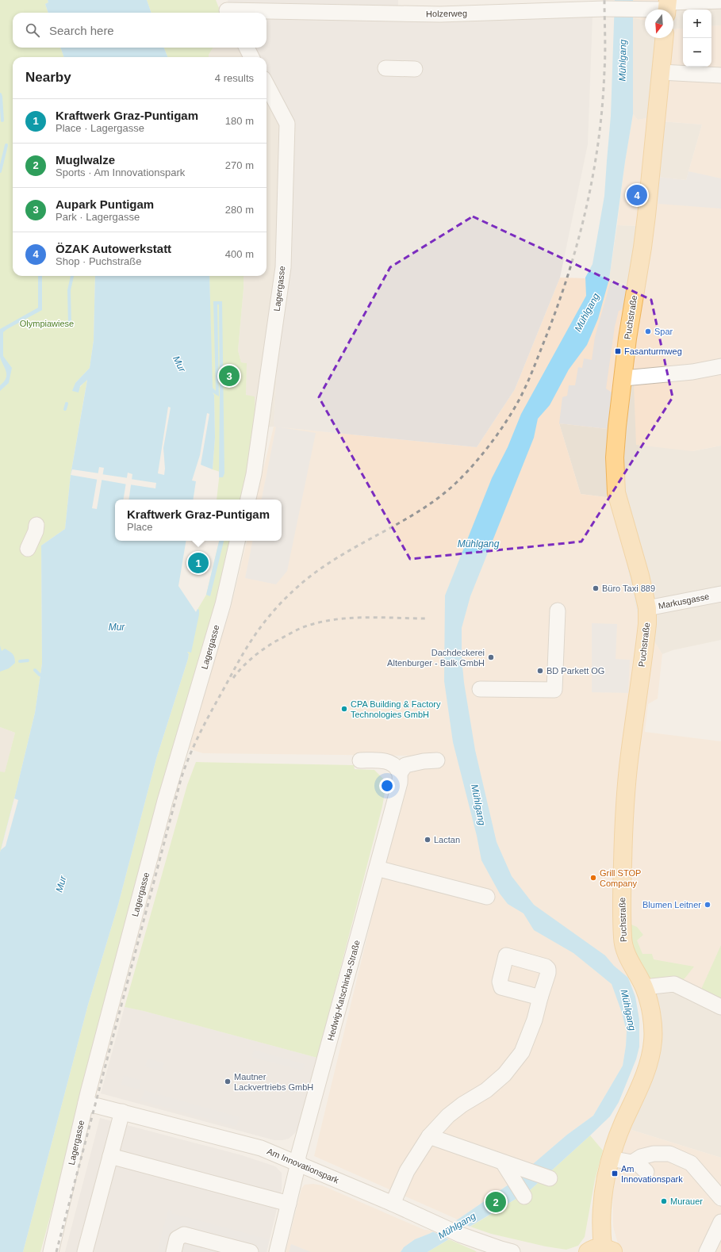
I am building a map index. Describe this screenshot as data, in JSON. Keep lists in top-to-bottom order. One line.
{"streets":{"main road":["Puchstraße"],"street":["Holzerweg","Lagergasse","Markusgasse","Hedwig-Katschinka-Straße","Am Innovationspark"]},"crossings":[["Lagergasse","Am Innovationspark"],["Puchstraße","Markusgasse"],["Hedwig-Katschinka-Straße","Am Innovationspark"]],"water":["Mühlgang","Mur"],"parks":["Olympiawiese"],"places":{"other":["Spar","Büro Taxi 889","Dachdeckerei Altenburger - Balk GmbH","BD Parkett OG","CPA Building & Factory Technologies GmbH","Lactan","Grill STOP Company","Blumen Leitner","Mautner Lackvertriebs GmbH","Murauer"],"transit":["Fasanturmweg","Am Innovationspark"]},"north":"bottom","page":{"map_buttons":["+","−"],"search":"Search here","heading":["Nearby","4 results"],"list":[{"mark":"1","name":"Kraftwerk Graz-Puntigam","note":"Place · Lagergasse","value":"180 m"},{"mark":"2","name":"Muglwalze","note":"Sports · Am Innovationspark","value":"270 m"},{"mark":"3","name":"Aupark Puntigam","note":"Park · Lagergasse","value":"280 m"},{"mark":"4","name":"ÖZAK Autowerkstatt","note":"Shop · Puchstraße","value":"400 m"}],"pins":["4","3","1","2"],"popup":["Kraftwerk Graz-Puntigam","Place"]}}
